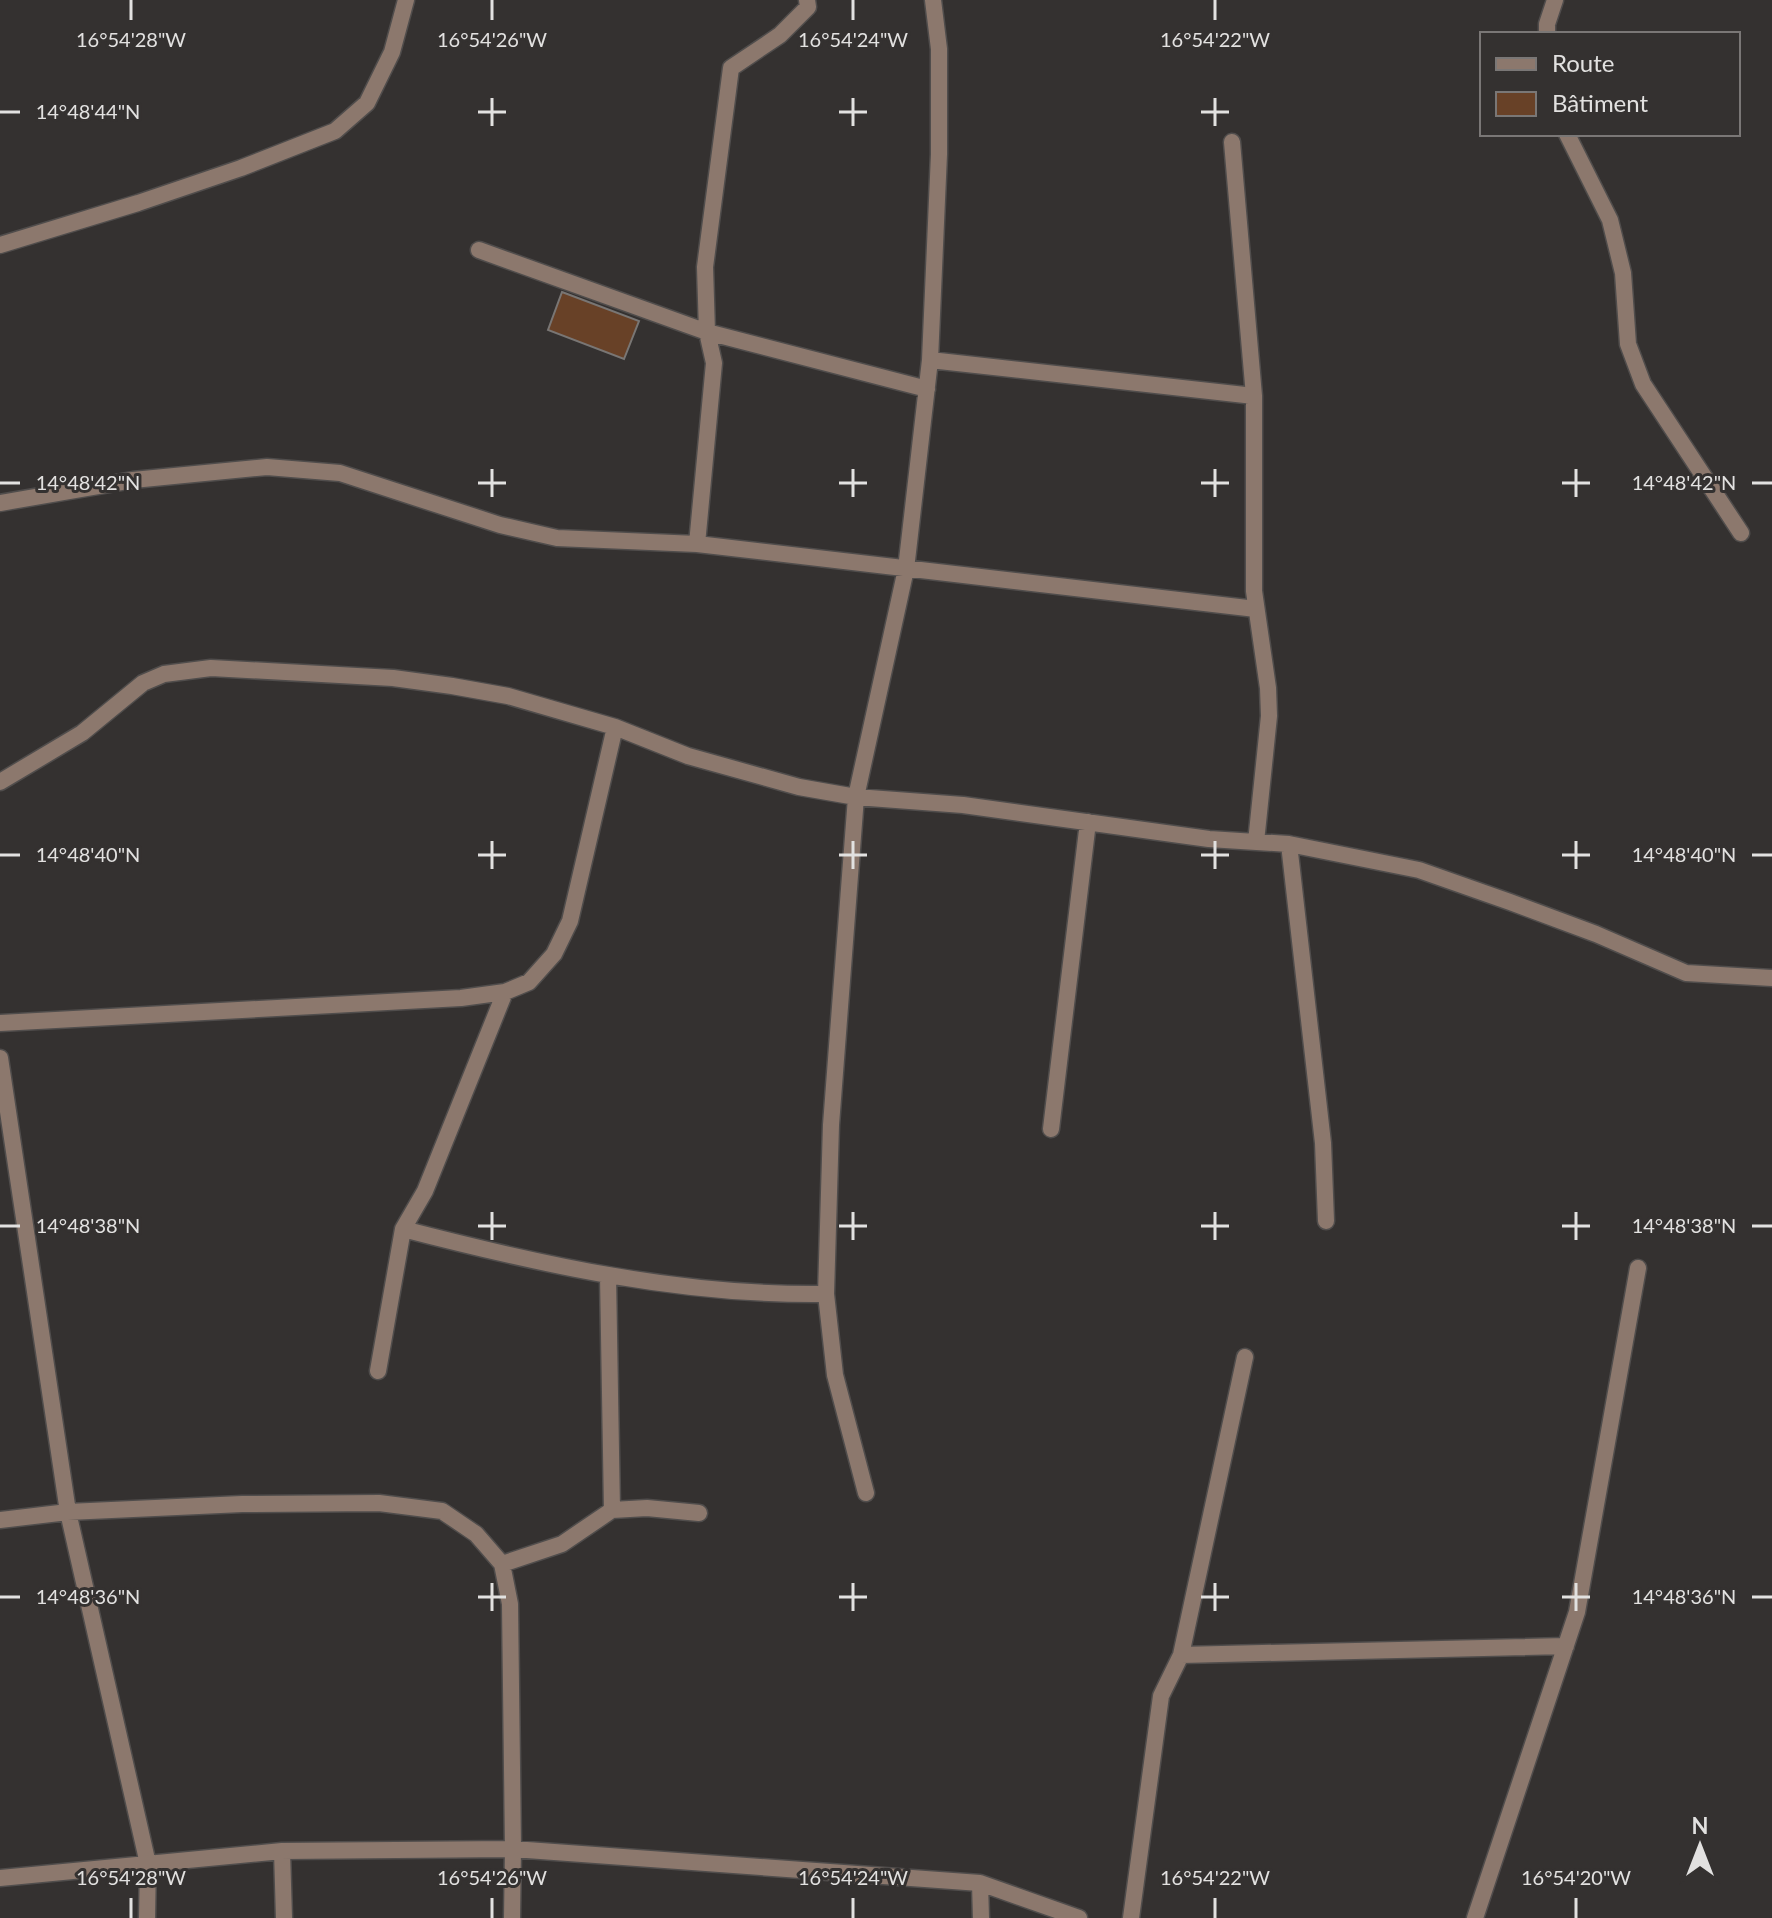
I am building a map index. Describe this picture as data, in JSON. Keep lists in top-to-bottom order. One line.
{"legend":["Route","Bâtiment"],"north":"top","coordinates":["16°54'28\"W","16°54'26\"W","16°54'24\"W","16°54'22\"W","14°48'44\"N","14°48'42\"N","14°48'40\"N","14°48'38\"N","14°48'36\"N","16°54'20\"W"]}
